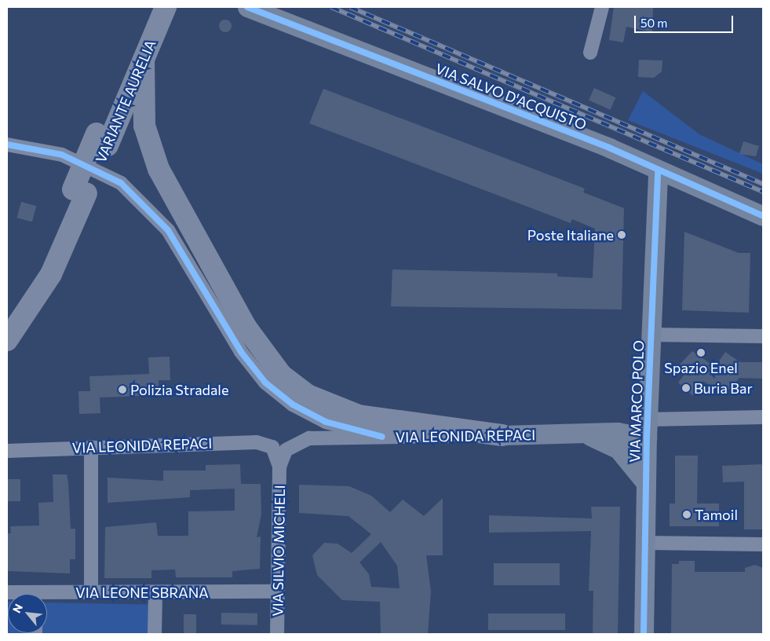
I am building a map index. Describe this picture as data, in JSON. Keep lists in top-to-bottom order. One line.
{"streets":{"highway":["VARIANTE AURELIA"],"street":["VIA SALVO D'ACQUISTO","VIA MARCO POLO","VIA LEONIDA REPACI","VIA SILVIO MICHELI","VIA LEONE SBRANA"]},"crossings":[["VIA SALVO D'ACQUISTO","VIA MARCO POLO"],["VIA LEONIDA REPACI","VIA SILVIO MICHELI"],["VIA SILVIO MICHELI","VIA LEONE SBRANA"]],"places":["Poste Italiane","Spazio Enel","Buria Bar","Polizia Stradale","Tamoil"],"scale_bar":"50 m","north":"top left"}
